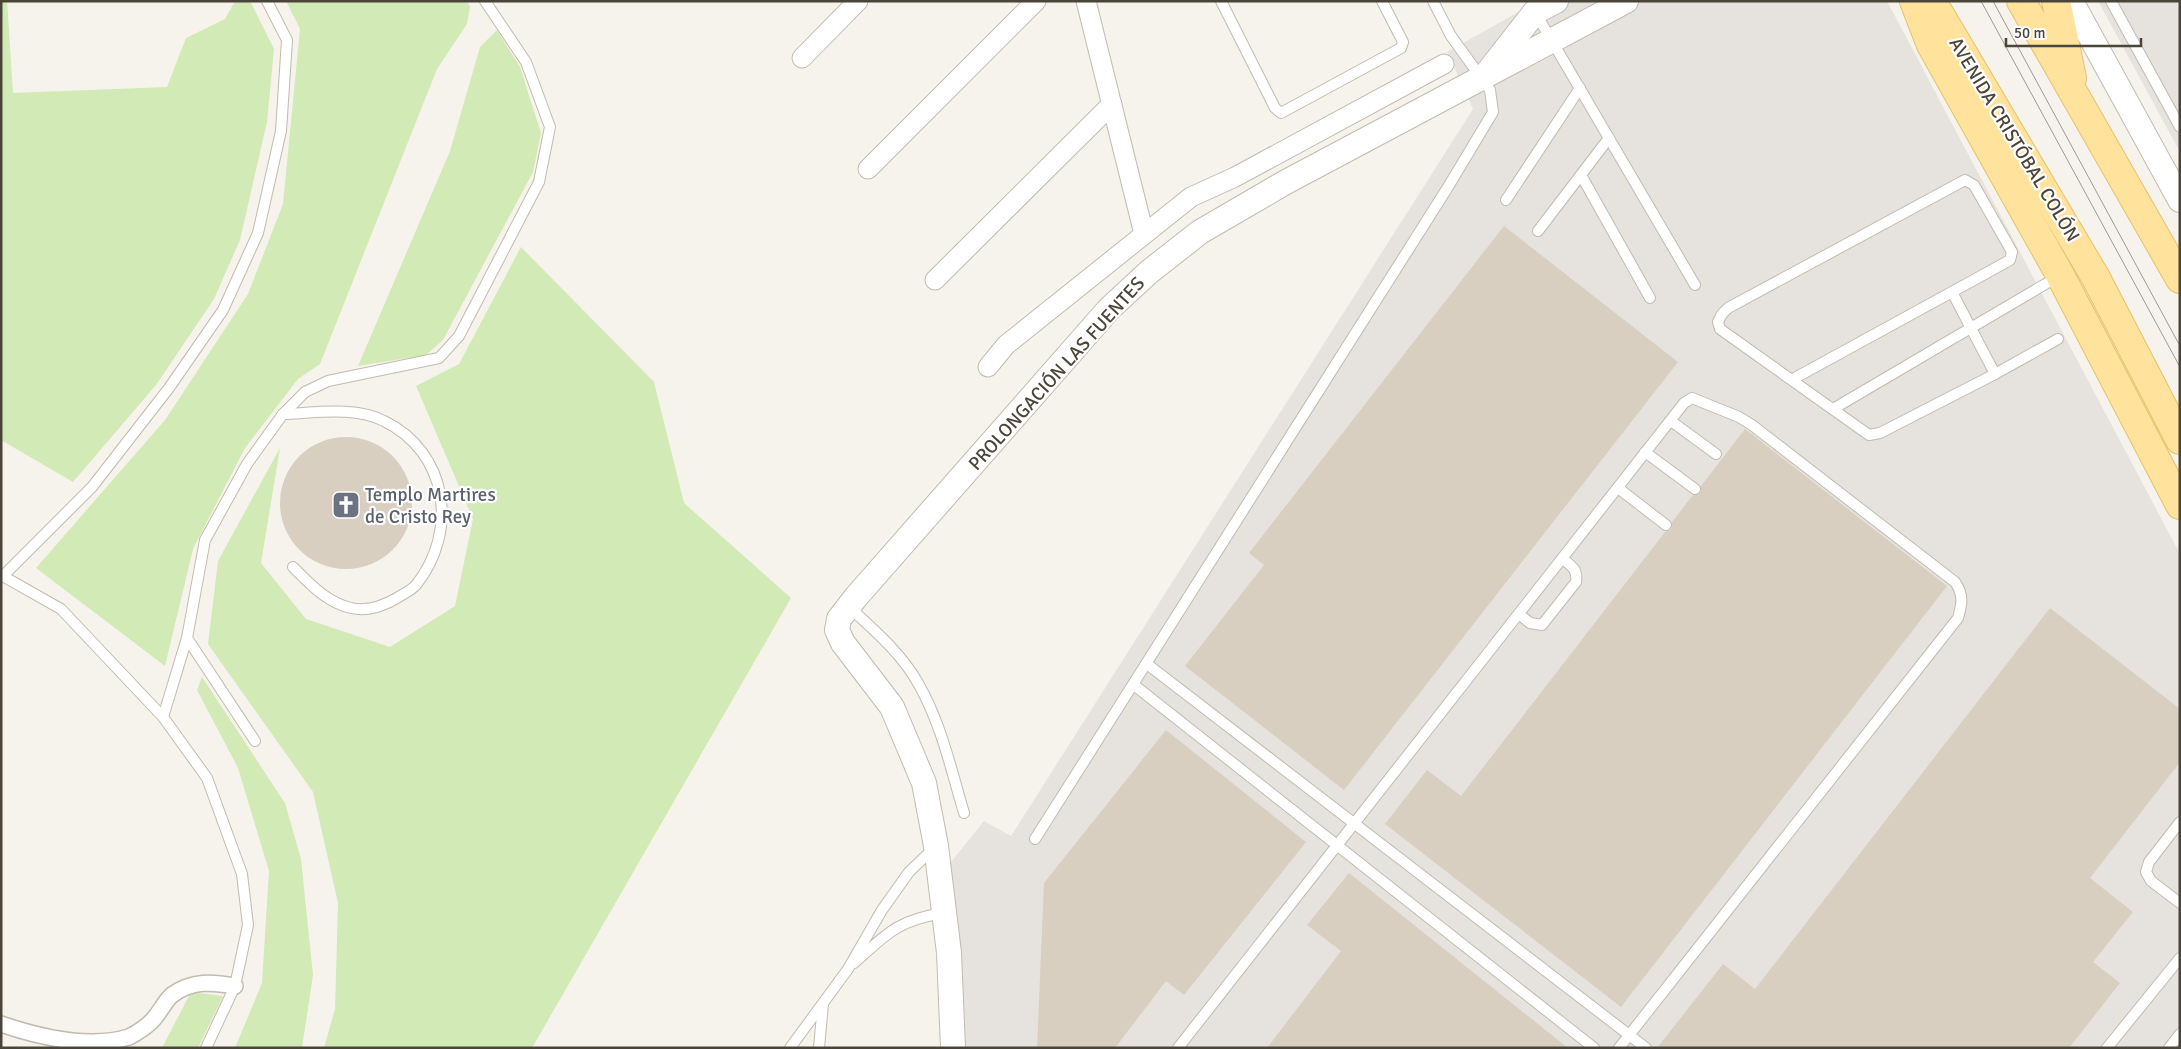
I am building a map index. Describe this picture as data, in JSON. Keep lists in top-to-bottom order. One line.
{"streets":{"main road":["AVENIDA CRISTÓBAL COLÓN"],"street":["PROLONGACIÓN LAS FUENTES"]},"places":{"church":["Templo Martires de Cristo Rey"]},"scale_bar":"50 m"}
